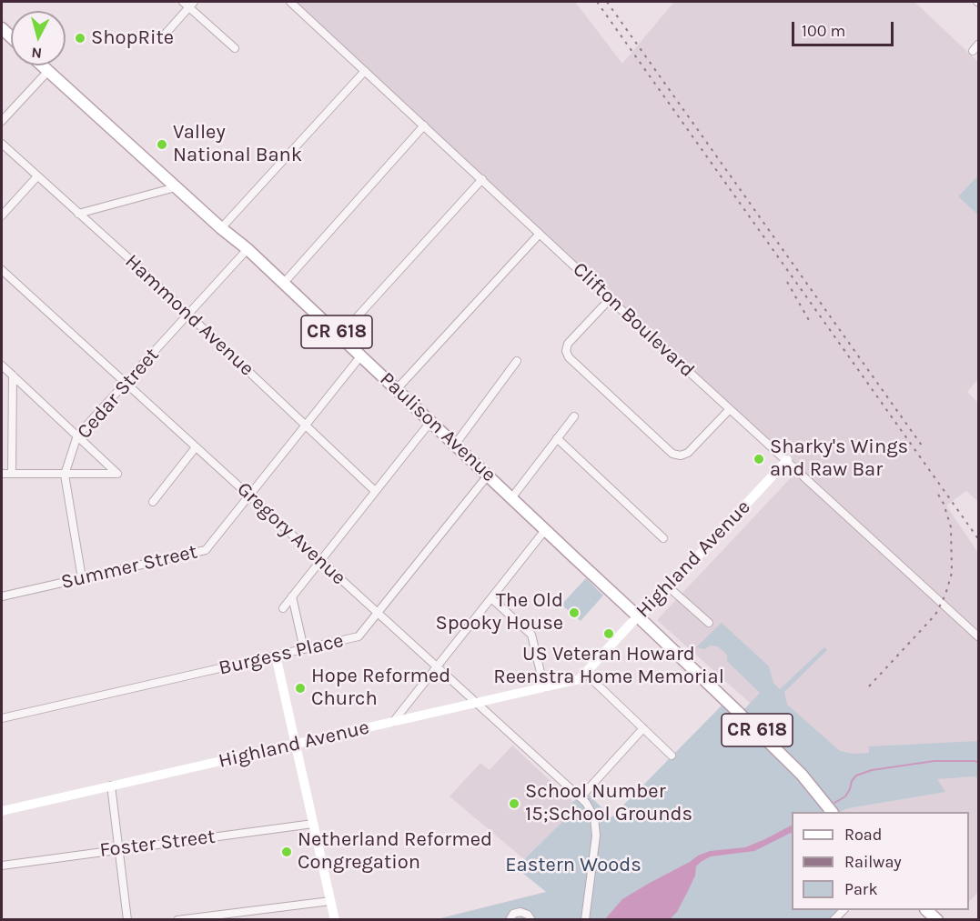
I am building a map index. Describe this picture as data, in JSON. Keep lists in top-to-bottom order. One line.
{"streets":{"main road":["CR 618","Paulison Avenue"],"street":["Hammond Avenue","Clifton Boulevard","Cedar Street","Gregory Avenue","Highland Avenue","Summer Street","Burgess Place","Foster Street"]},"crossings":[["Hammond Avenue","Cedar Street"],["Hammond Avenue","Summer Street"],["Clifton Boulevard","Highland Avenue"],["Cedar Street","Paulison Avenue"],["Cedar Street","Gregory Avenue"],["Cedar Street","Summer Street"],["Paulison Avenue","Highland Avenue"],["Paulison Avenue","Summer Street"],["Paulison Avenue","Burgess Place"],["Gregory Avenue","Highland Avenue"],["Gregory Avenue","Summer Street"],["Gregory Avenue","Burgess Place"]],"parks":["Eastern Woods"],"places":["ShopRite","Valley National Bank","Sharky's Wings and Raw Bar","The Old Spooky House","US Veteran Howard Reenstra Home Memorial","Hope Reformed Church","School Number 15;School Grounds","Netherland Reformed Congregation"],"legend":["Road","Railway","Park"],"scale_bar":"100 m","north":"bottom"}
